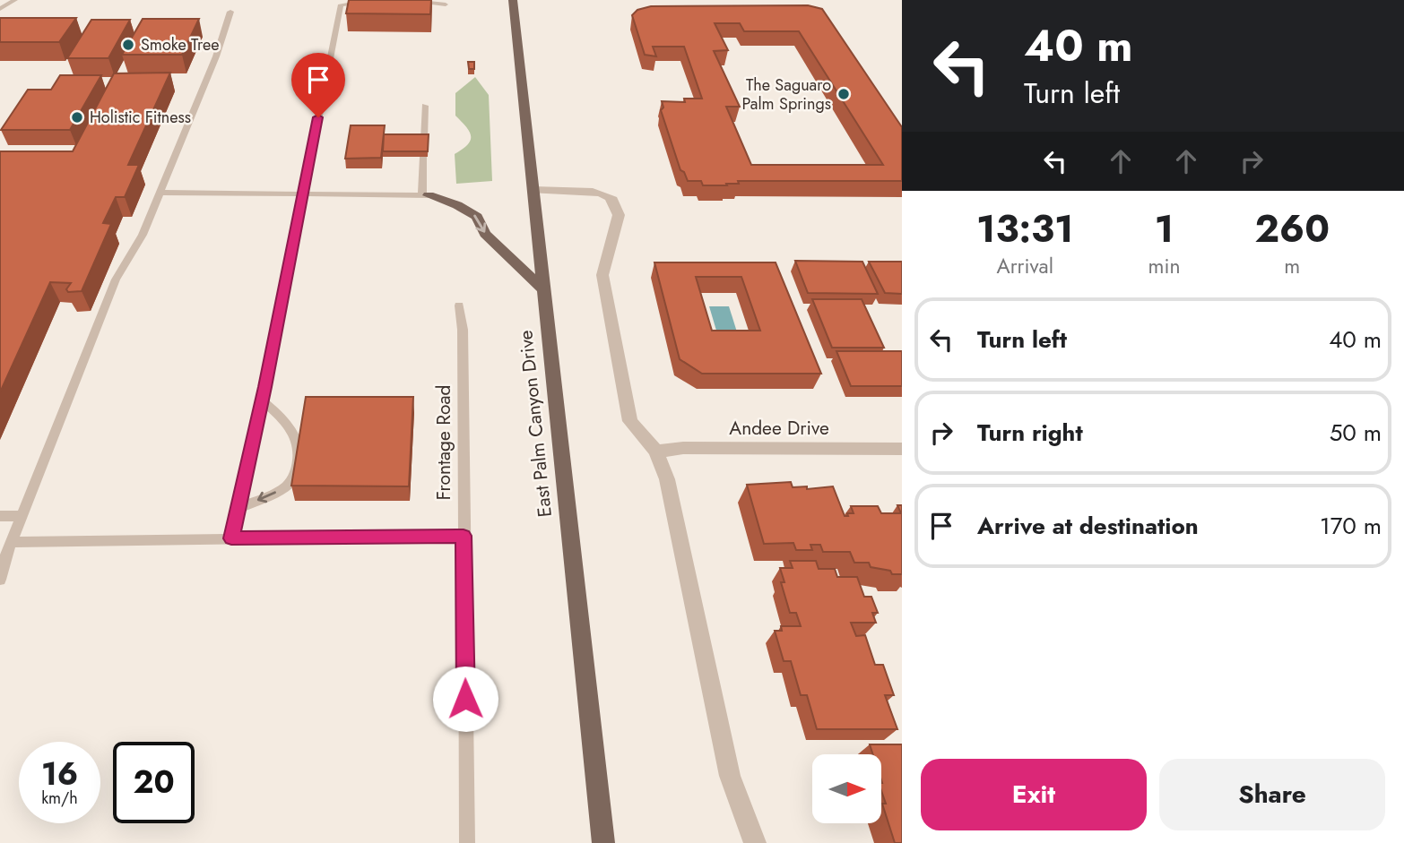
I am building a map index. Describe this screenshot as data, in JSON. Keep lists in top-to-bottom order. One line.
{"streets":{"main road":["East Palm Canyon Drive"],"street":["Andee Drive"],"lane":["Frontage Road"]},"places":["Smoke Tree","The Saguaro Palm Springs","Holistic Fitness"],"north":"right","page":{"turn":["40 m","Turn left"],"eta":["13:31","Arrival","1","min","260","m"],"list":[{"name":"Turn left","value":"40 m"},{"name":"Turn right","value":"50 m"},{"name":"Arrive at destination","value":"170 m"}],"speed":"16 km/h","limit":"20","buttons":["Exit","Share"]}}
